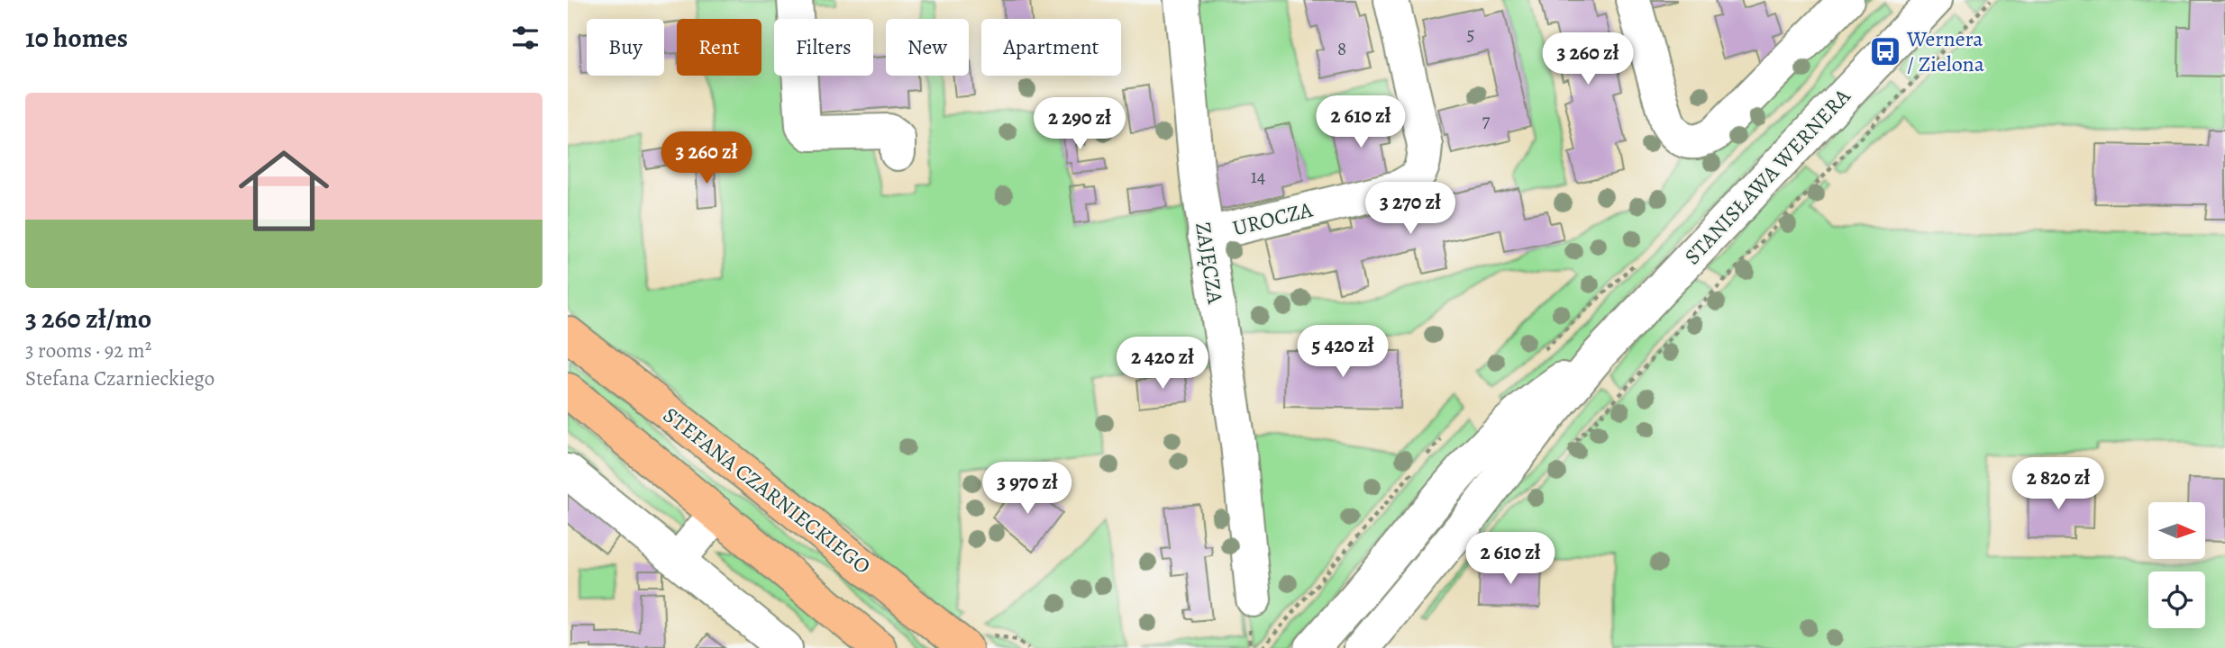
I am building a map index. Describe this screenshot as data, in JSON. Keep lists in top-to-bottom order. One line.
{"streets":{"main road":["STEFANA CZARNIECKIEGO"],"street":["STANISŁAWA WERNERA","UROCZA","ZAJĘCZA"]},"crossings":[["UROCZA","ZAJĘCZA"]],"places":{"bus stop":["Wernera / Zielona"]},"house_numbers":["5","8","7","14"],"north":"right","page":{"heading":"10 homes","chip":["Buy","Rent","Filters","New","Apartment"],"price":["3 260 zł","2 610 zł","2 290 zł","3 260 zł","3 270 zł","5 420 zł","2 420 zł","2 820 zł","3 970 zł","2 610 zł"],"list":[{"name":"3 260 zł/mo","note":"3 rooms · 92 m² · Stefana Czarnieckiego"}]}}
